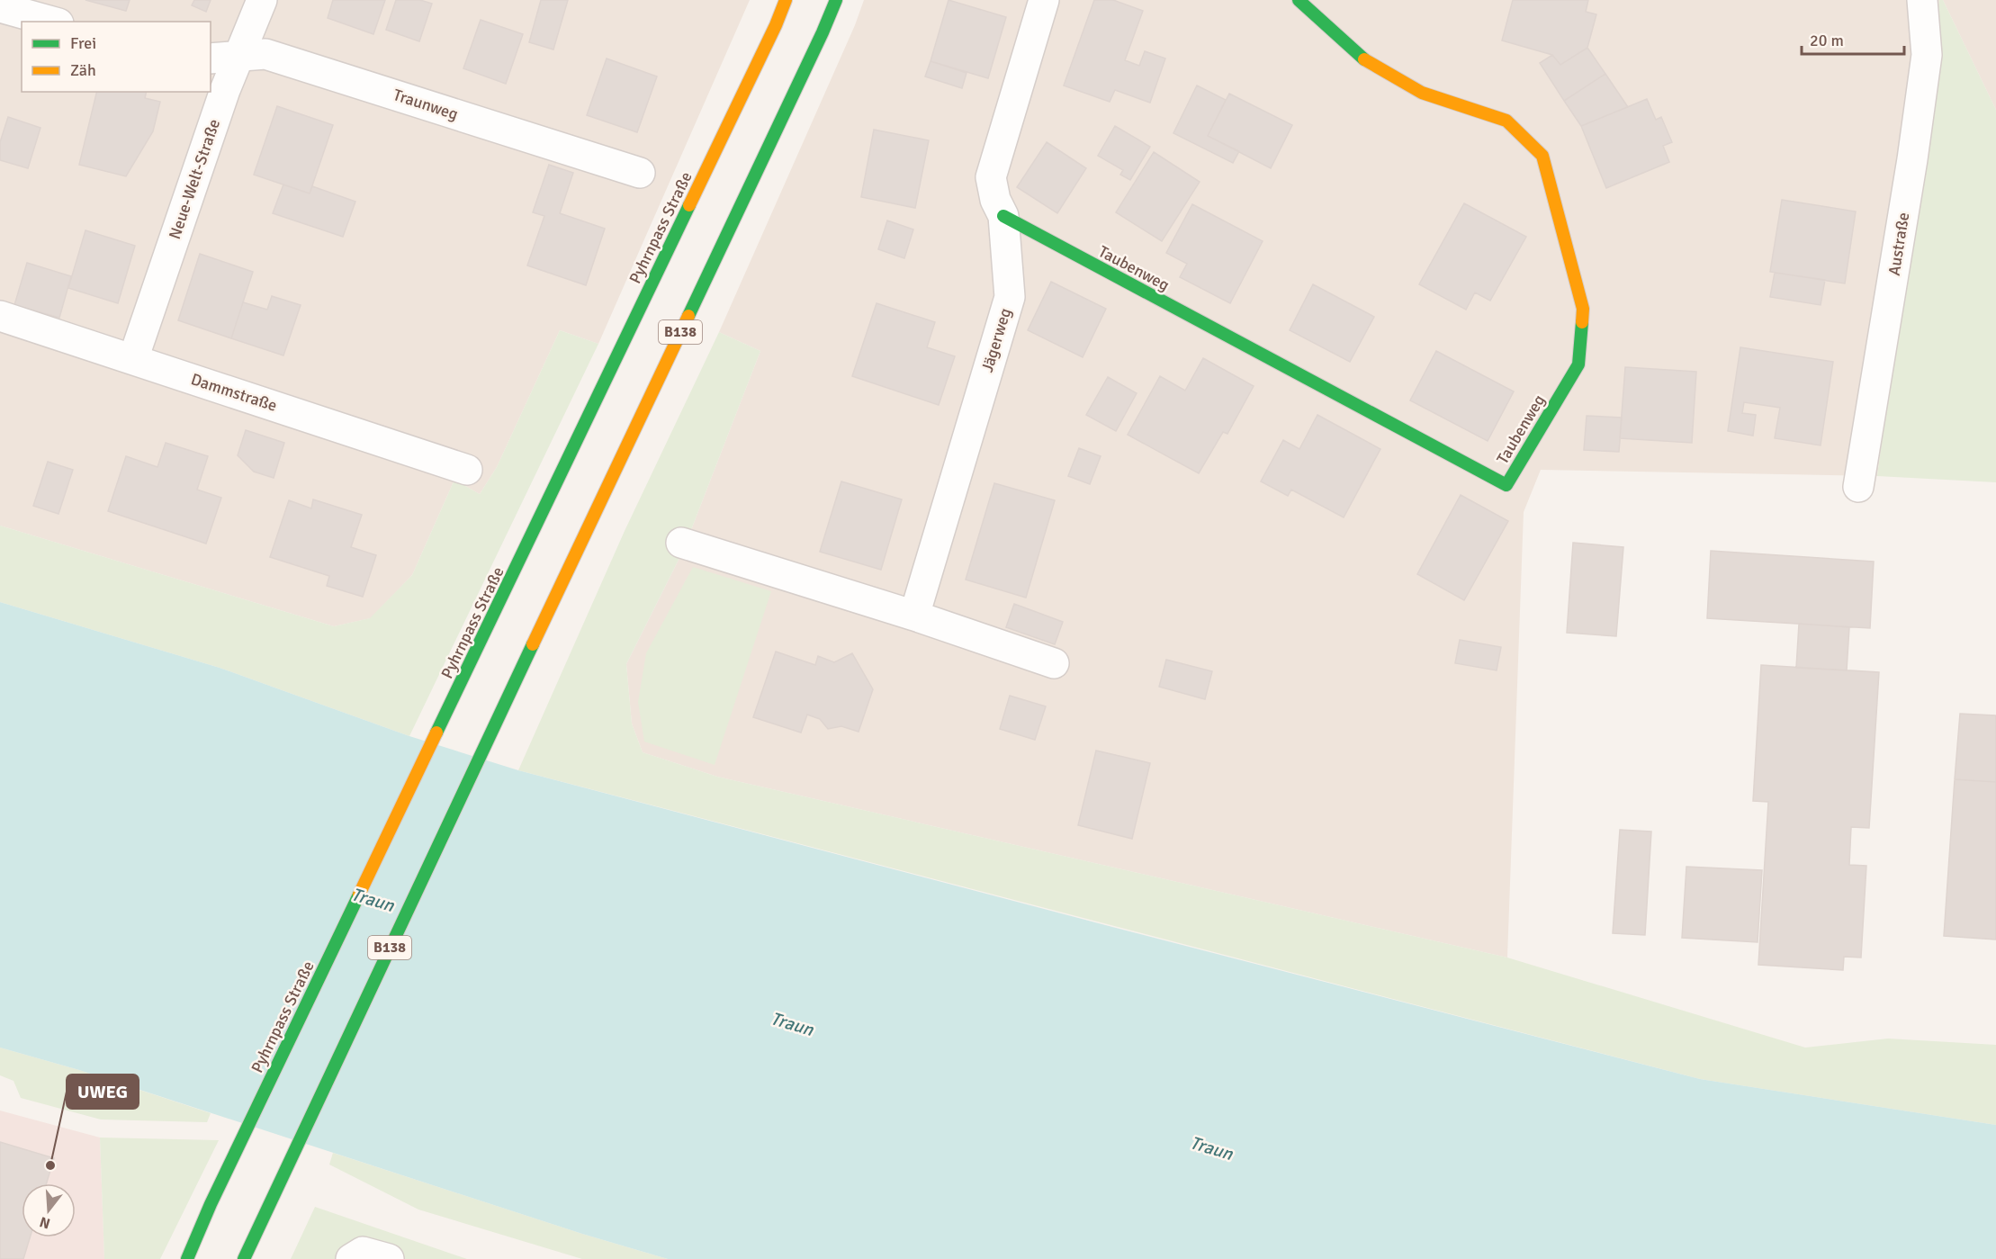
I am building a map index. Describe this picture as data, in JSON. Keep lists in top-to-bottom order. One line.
{"streets":{"main road":["Pyhrnpass Straße","Taubenweg","B138"],"street":["Traunweg","Neue-Welt-Straße","Austraße","Jägerweg","Dammstraße"]},"crossings":[["Traunweg","Neue-Welt-Straße"],["Neue-Welt-Straße","Dammstraße"],["Taubenweg","Jägerweg"]],"water":["Traun"],"places":["UWEG"],"legend":["Frei","Zäh"],"scale_bar":"20 m","north":"bottom"}
